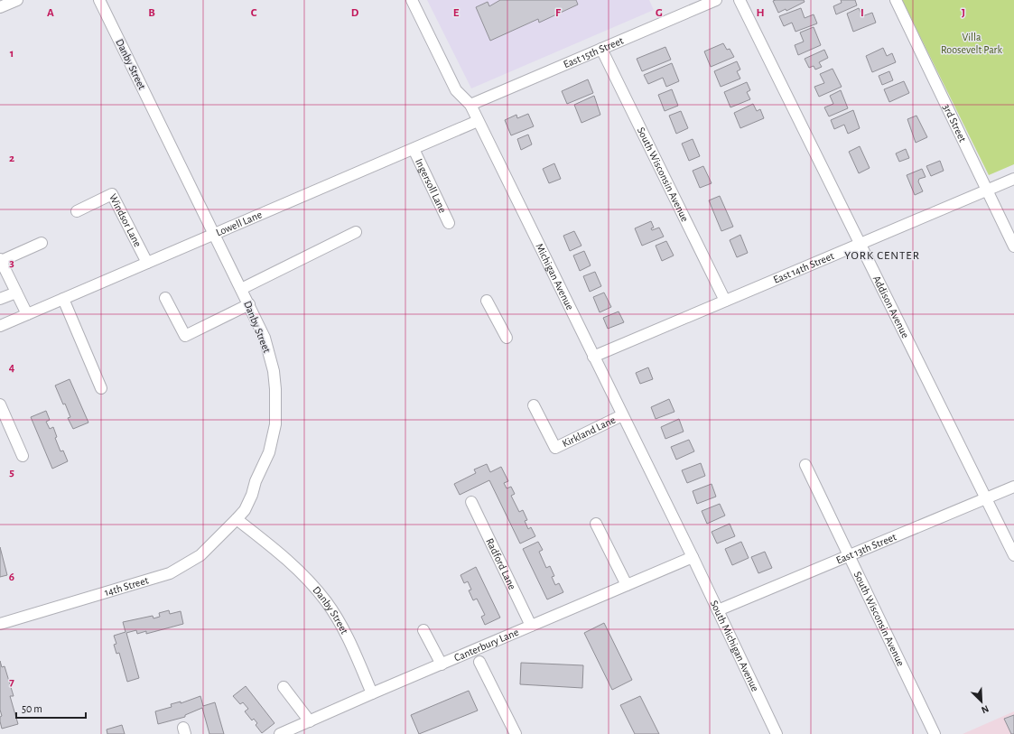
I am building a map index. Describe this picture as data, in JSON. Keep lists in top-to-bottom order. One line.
{"streets":{"street":["East 15th Street","Danby Street","3rd Street","South Wisconsin Avenue","Ingersoll Lane","Windsor Lane","Lowell Lane","East 14th Street","Michigan Avenue","Addison Avenue","Kirkland Lane","East 13th Street","Radford Lane","14th Street","Canterbury Lane","South Michigan Avenue"]},"crossings":[["East 15th Street","South Wisconsin Avenue"],["East 15th Street","Michigan Avenue"],["Danby Street","Lowell Lane"],["Danby Street","14th Street"],["Danby Street","Canterbury Lane"],["3rd Street","East 14th Street"],["South Wisconsin Avenue","East 14th Street"],["South Wisconsin Avenue","East 13th Street"],["Ingersoll Lane","Lowell Lane"],["Windsor Lane","Lowell Lane"],["Lowell Lane","Michigan Avenue"],["East 14th Street","Michigan Avenue"],["East 14th Street","Addison Avenue"],["Michigan Avenue","Kirkland Lane"],["Michigan Avenue","Canterbury Lane"],["Michigan Avenue","South Michigan Avenue"],["Addison Avenue","East 13th Street"],["East 13th Street","South Michigan Avenue"],["Radford Lane","Canterbury Lane"],["Canterbury Lane","South Michigan Avenue"]],"districts":["YORK CENTER"],"parks":["Villa Roosevelt Park"],"scale_bar":"50 m","north":"bottom right","grid":{"columns":["A","B","C","D","E","F","G","H","I","J"],"rows":["1","2","3","4","5","6","7"]}}
